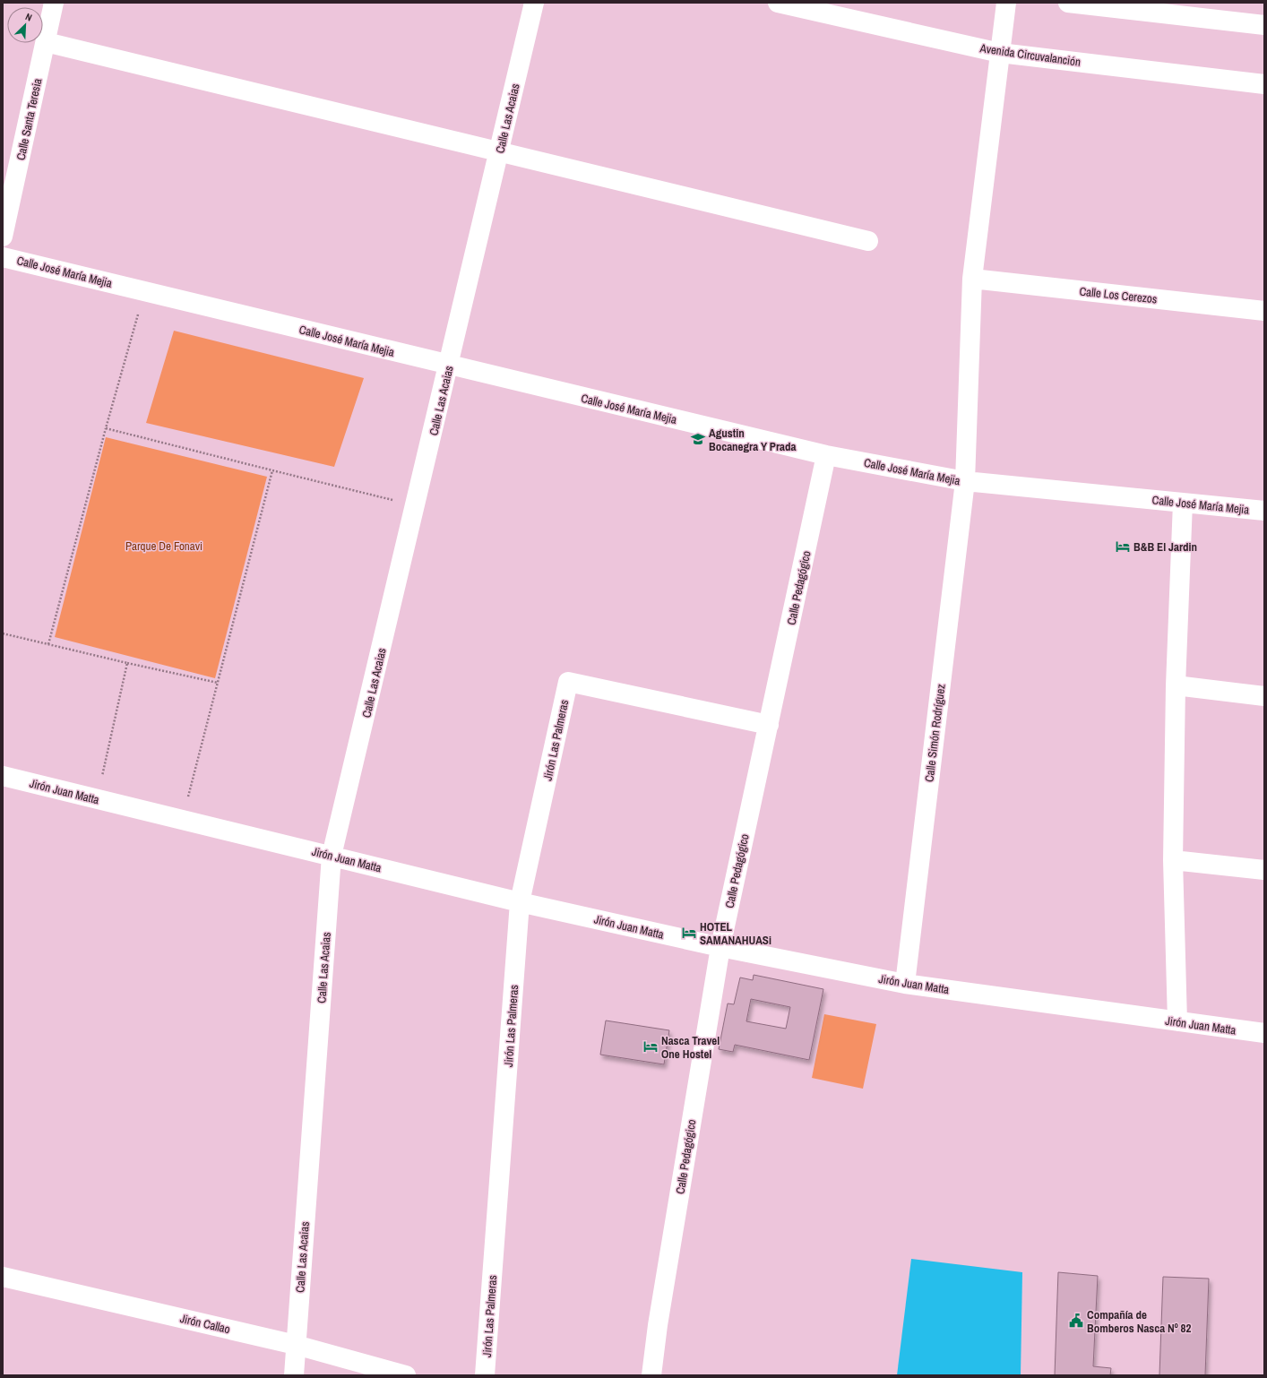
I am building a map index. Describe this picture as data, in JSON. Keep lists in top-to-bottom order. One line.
{"streets":{"street":["Avenida Circuvalanción","Calle Las Acaias","Calle Santa Teresia","Calle José María Mejia","Calle Los Cerezos","Calle Pedagógico","Calle Simón Rodríguez","Jirón Las Palmeras","Jirón Juan Matta","Jirón Callao"]},"crossings":[["Avenida Circuvalanción","Calle Simón Rodríguez"],["Calle Las Acaias","Calle José María Mejia"],["Calle Las Acaias","Jirón Juan Matta"],["Calle Las Acaias","Jirón Callao"],["Calle José María Mejia","Calle Pedagógico"],["Calle José María Mejia","Calle Simón Rodríguez"],["Calle Los Cerezos","Calle Simón Rodríguez"],["Calle Pedagógico","Jirón Las Palmeras"],["Calle Pedagógico","Jirón Juan Matta"],["Calle Simón Rodríguez","Jirón Juan Matta"],["Jirón Las Palmeras","Jirón Juan Matta"]],"parks":["Parque De Fonavi"],"places":{"school or university":["Agustin Bocanegra Y Prada"],"hotel":["B&B El Jardin","HOTEL SAMANAHUASi","Nasca Travel One Hostel"],"public building":["Compañía de Bomberos Nasca Nº 82"]},"north":"top right"}
